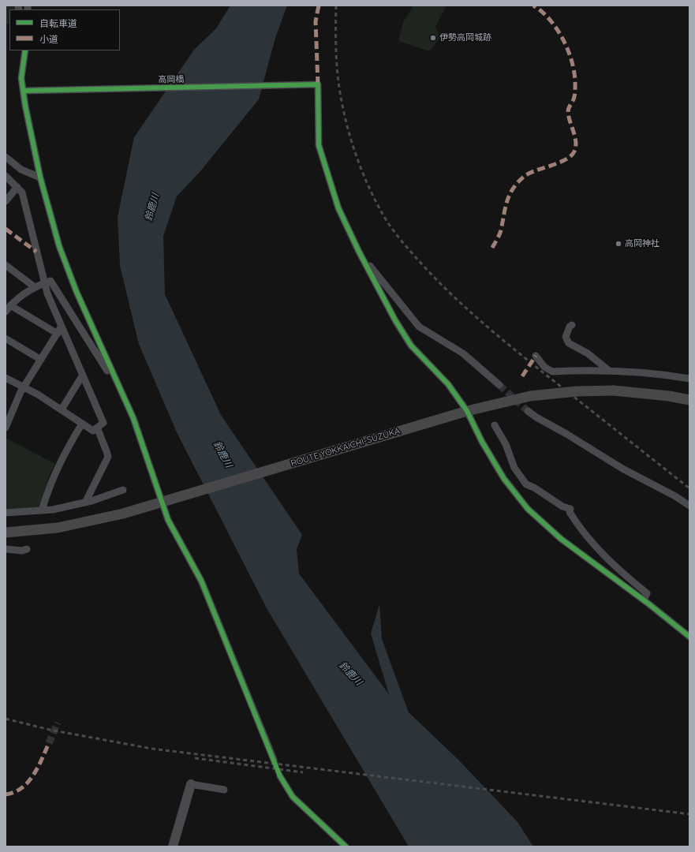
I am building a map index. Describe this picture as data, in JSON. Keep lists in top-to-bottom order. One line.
{"streets":{"main road":["ROUTE YOKKAICHI-SUZUKA"],"street":["高岡橋"]},"water":["鈴鹿川"],"places":["伊勢高岡城跡","高岡神社"],"legend":["自転車道","小道"]}
